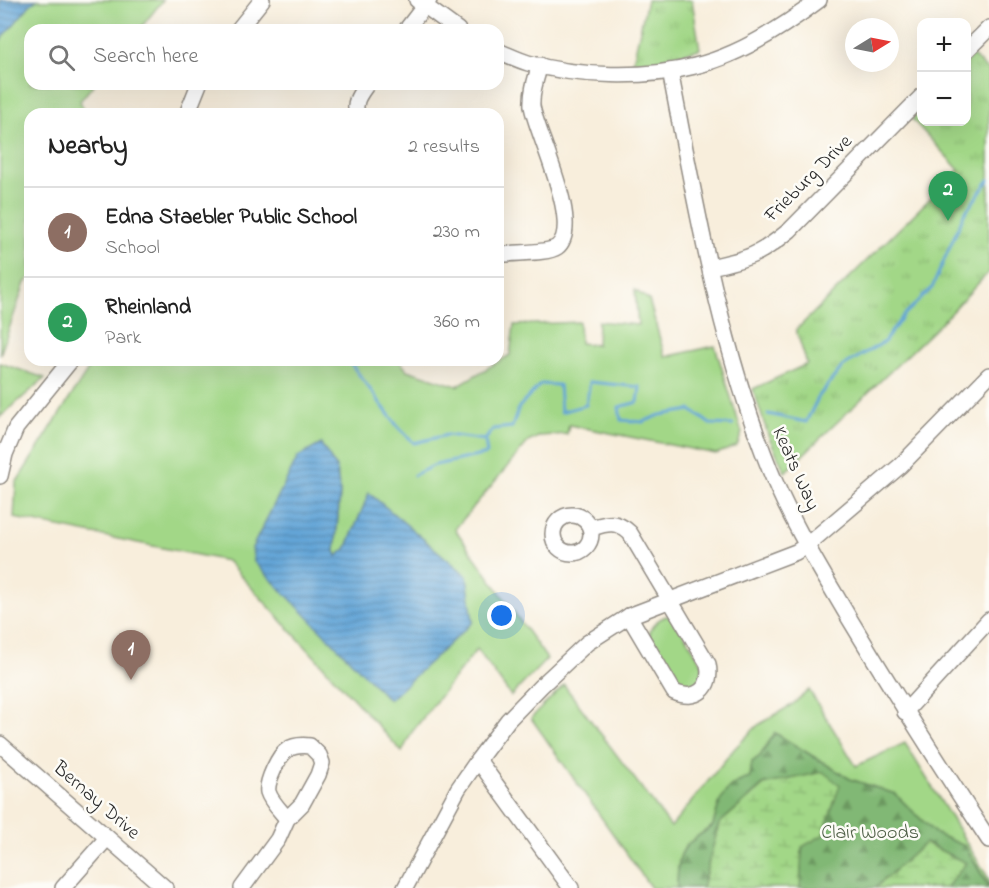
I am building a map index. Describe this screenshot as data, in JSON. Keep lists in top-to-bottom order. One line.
{"streets":{"street":["Frieburg Drive","Keats Way","Bernay Drive"]},"crossings":[["Frieburg Drive","Keats Way"]],"parks":["Clair Woods"],"north":"right","page":{"map_buttons":["+","−"],"search":"Search here","heading":["Nearby","2 results"],"pins":["2","1"],"list":[{"mark":"1","name":"Edna Staebler Public School","note":"School","value":"230 m"},{"mark":"2","name":"Rheinland","note":"Park","value":"360 m"}]}}
